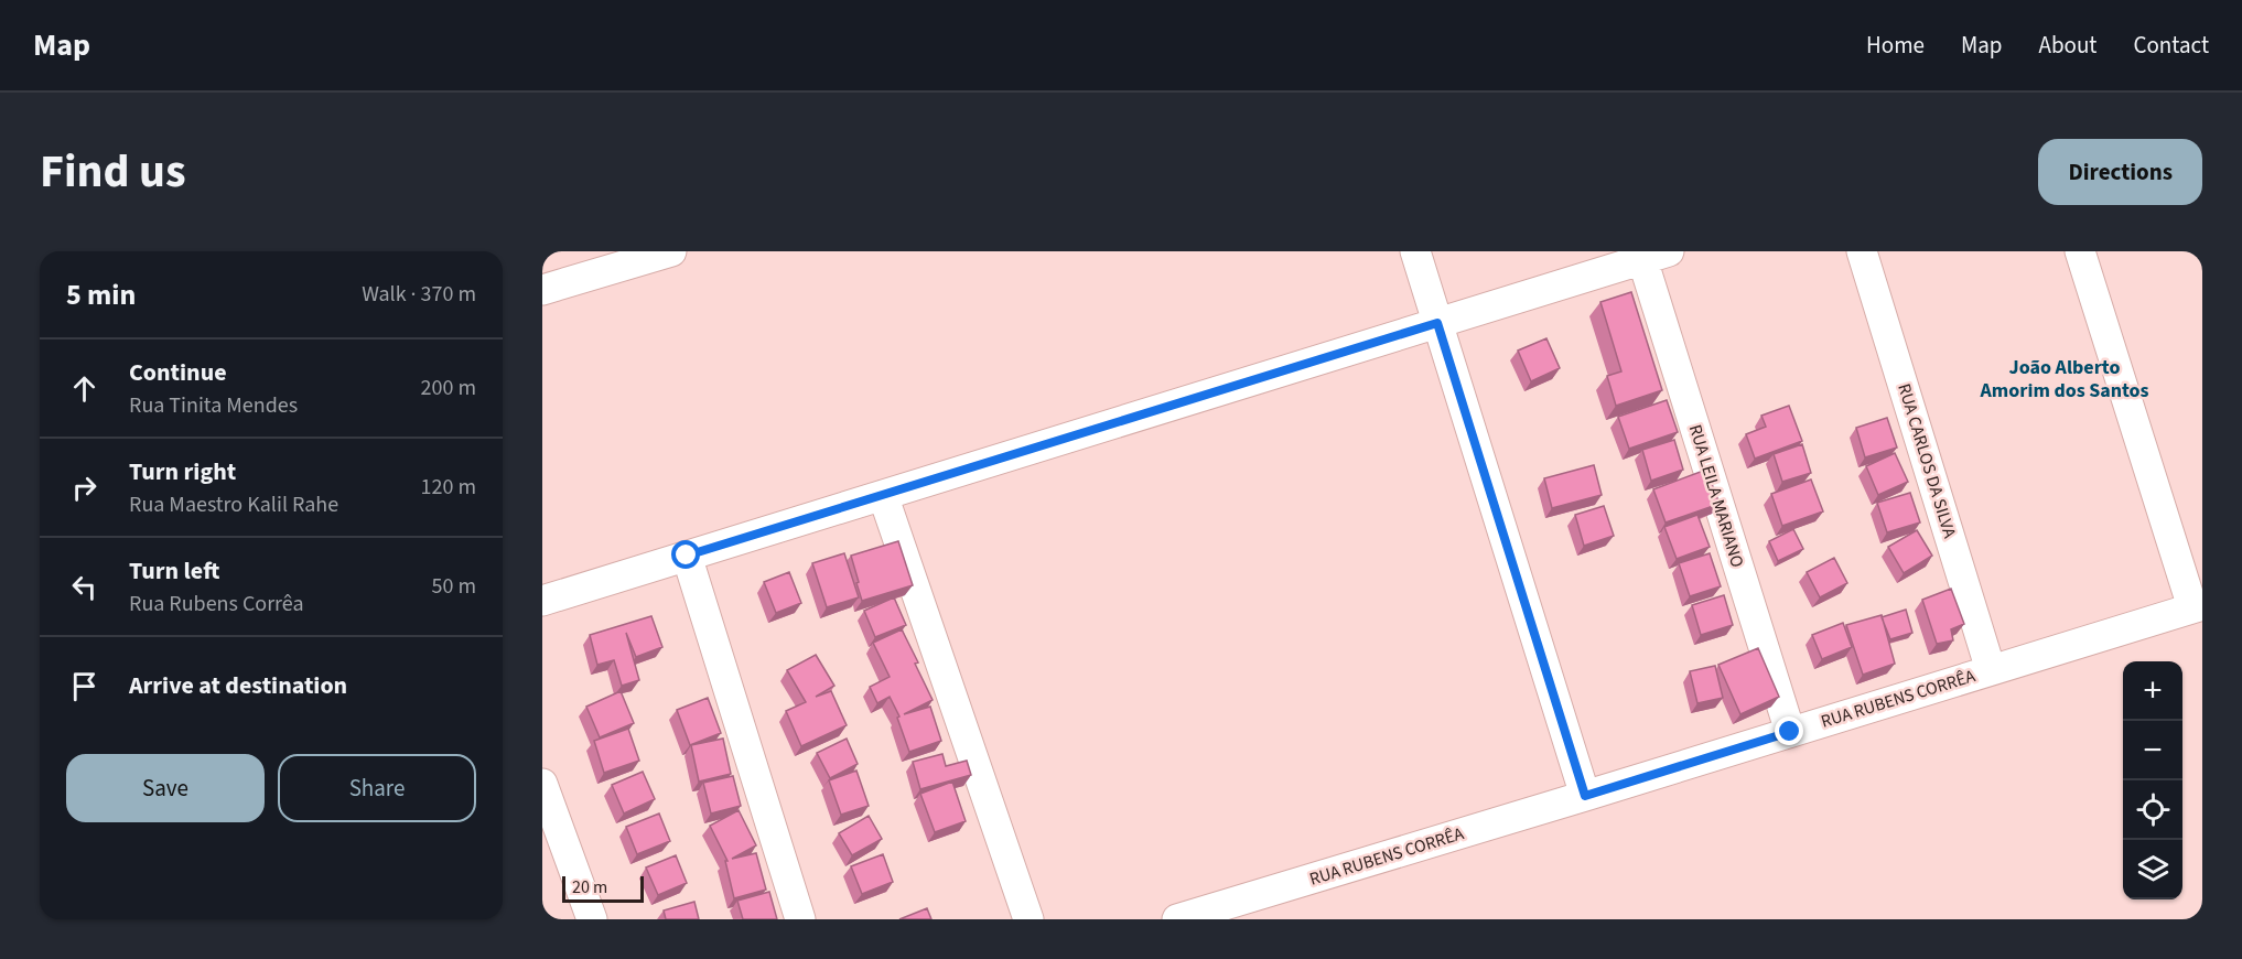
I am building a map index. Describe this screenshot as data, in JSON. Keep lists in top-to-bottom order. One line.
{"streets":{"street":["RUA CARLOS DA SILVA","RUA LEILA MARIANO","RUA RUBENS CORRÊA"]},"crossings":[["RUA CARLOS DA SILVA","RUA RUBENS CORRÊA"],["RUA LEILA MARIANO","RUA RUBENS CORRÊA"]],"districts":["João Alberto Amorim dos Santos"],"scale_bar":"20 m","page":{"header":"Map","nav":["Home","Map","About","Contact"],"title":"Find us","buttons":["Directions",["Save","Share"]],"heading":["5 min","Walk · 370 m"],"list":[["Continue","Rua Tinita Mendes","200 m"],["Turn right","Rua Maestro Kalil Rahe","120 m"],["Turn left","Rua Rubens Corrêa","50 m"],"Arrive at destination"],"map_buttons":["+","−"],"scale":"20 m"}}
